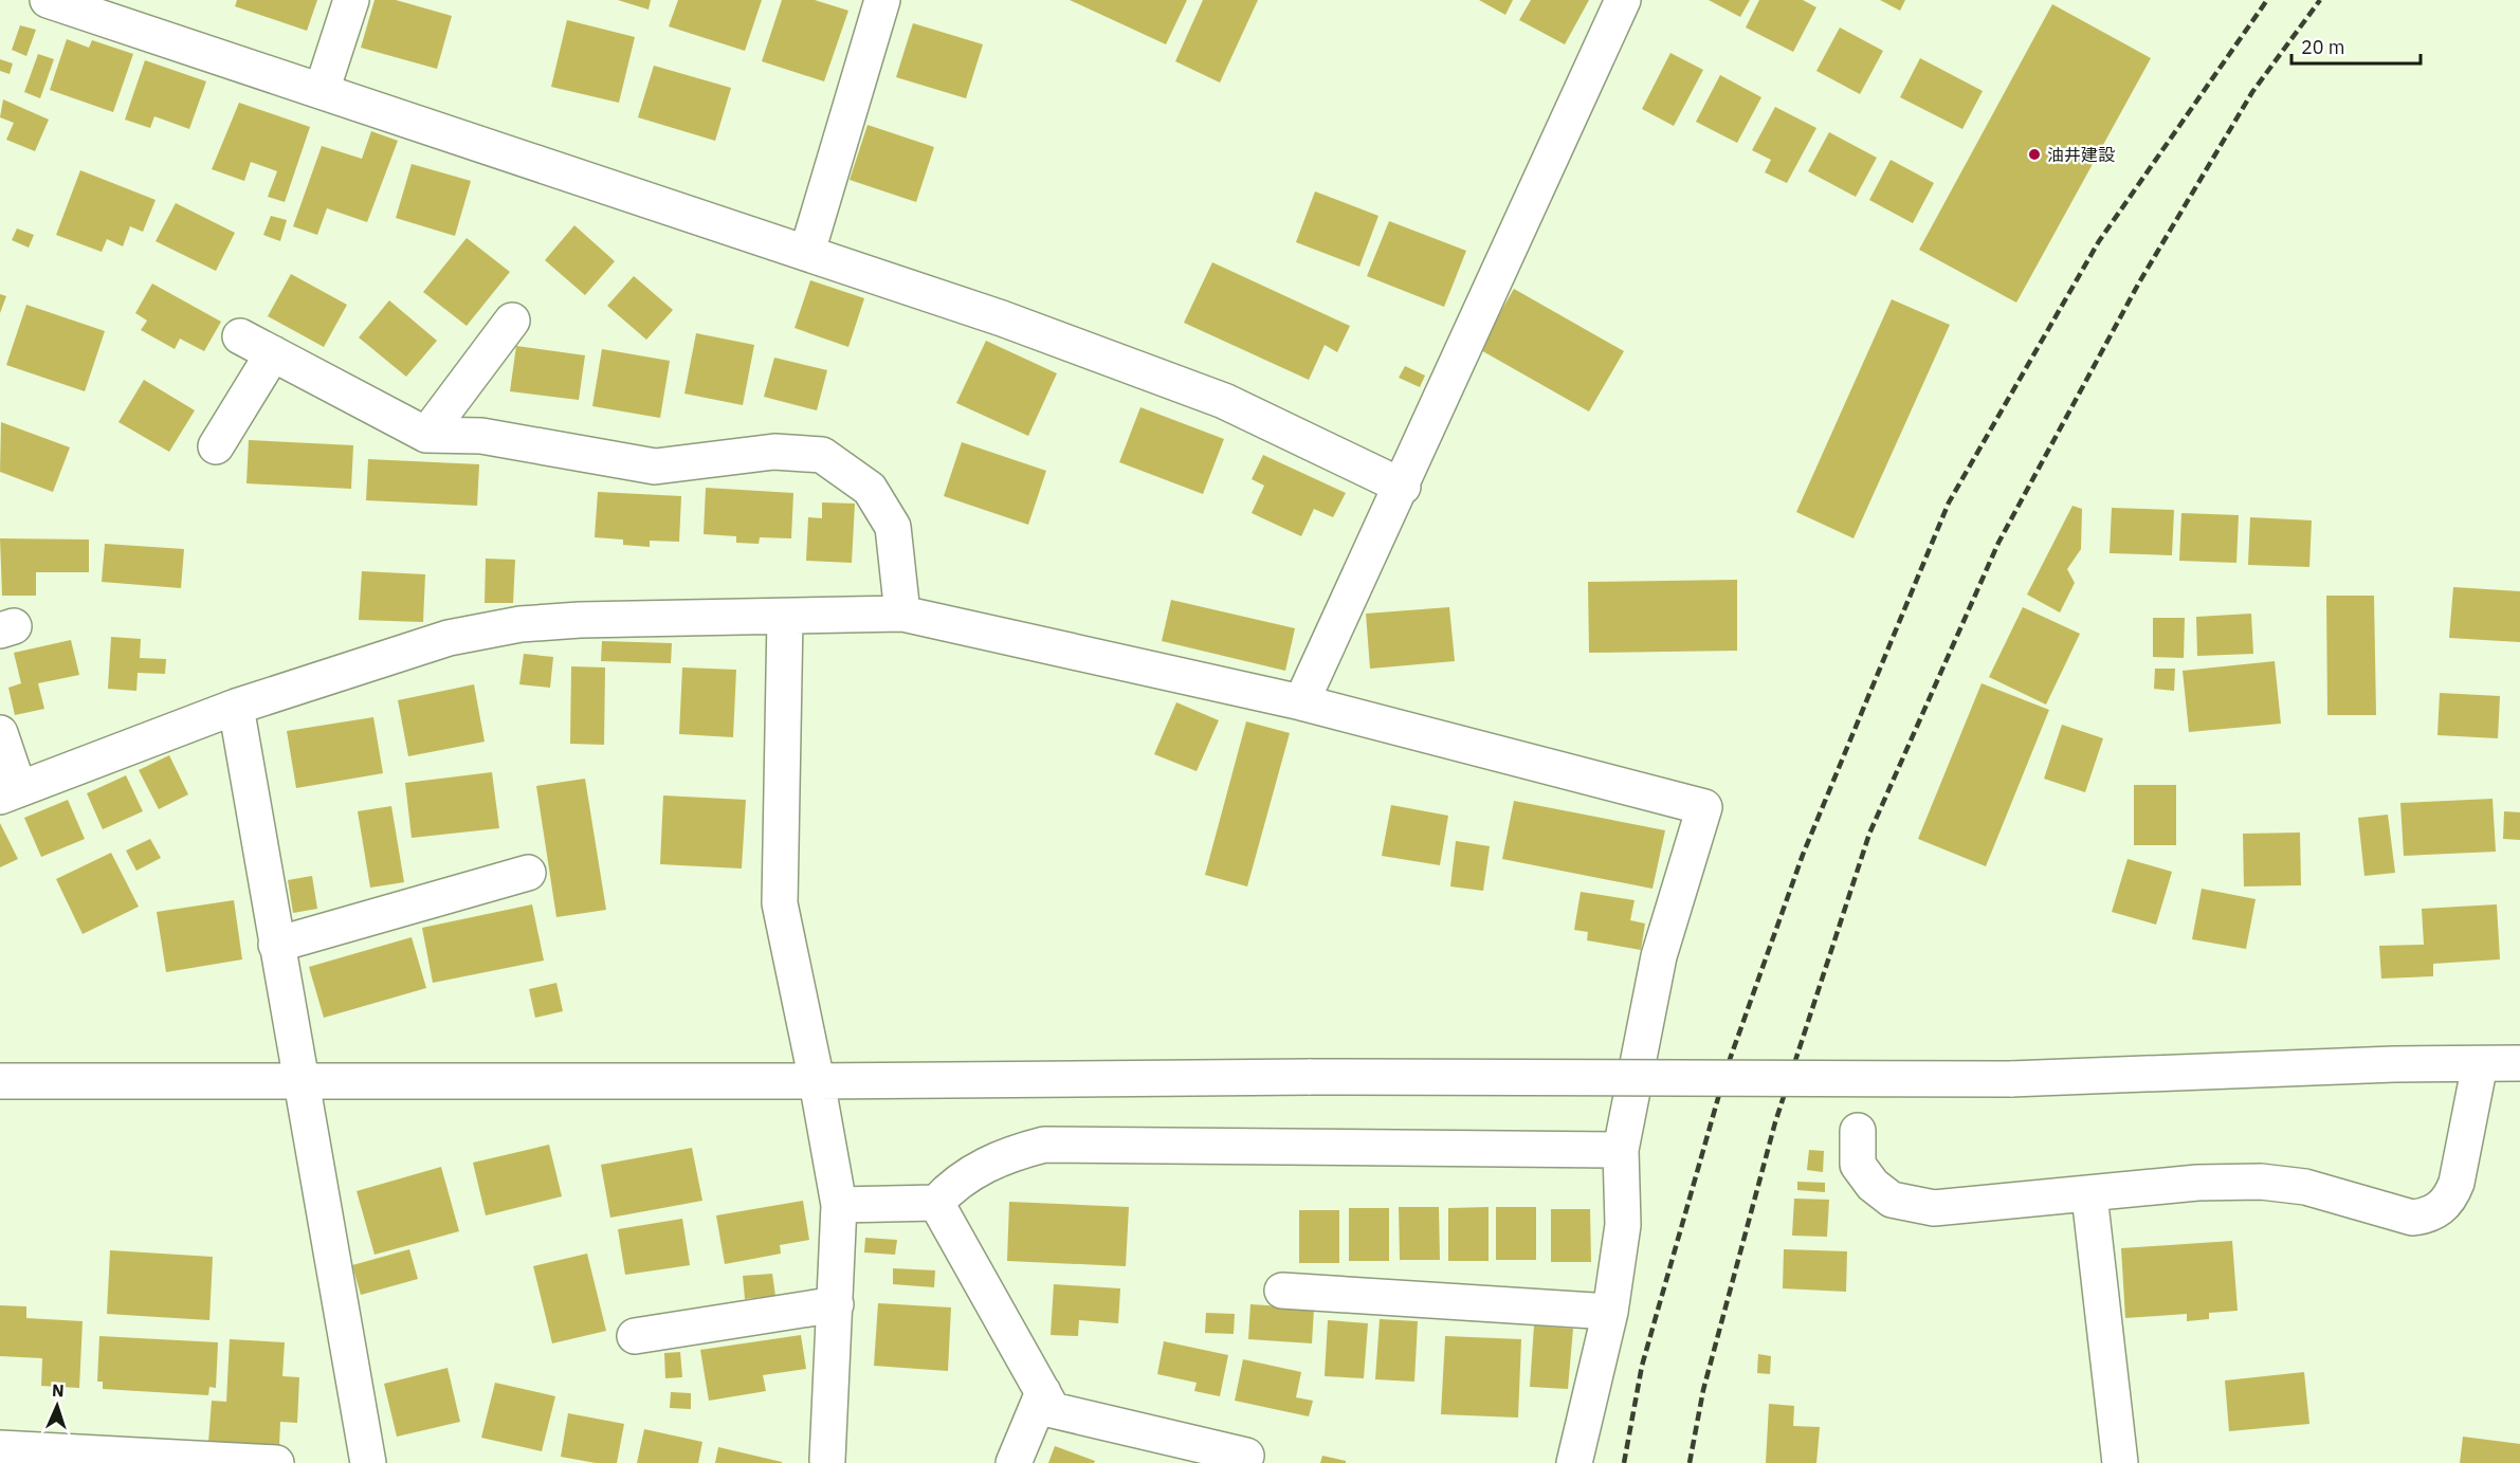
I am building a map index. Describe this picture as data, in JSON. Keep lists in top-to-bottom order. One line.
{"places":["油井建設"],"scale_bar":"20 m","north":"top"}
